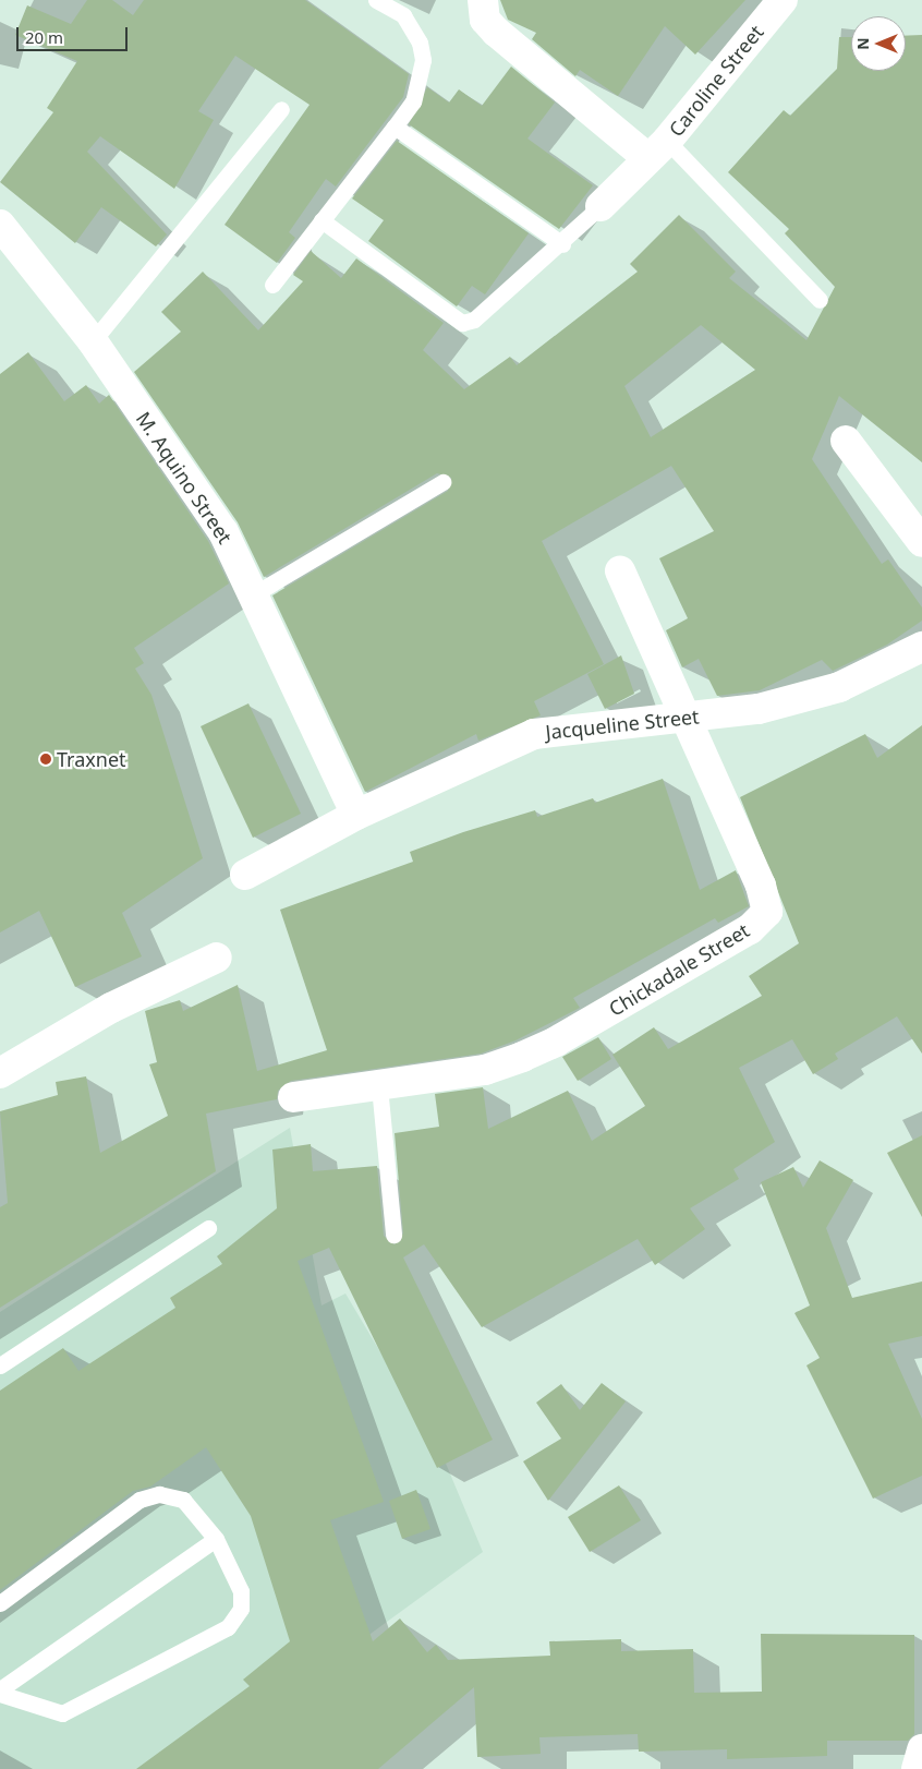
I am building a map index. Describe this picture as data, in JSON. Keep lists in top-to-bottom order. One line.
{"streets":{"street":["Caroline Street","M. Aquino Street","Jacqueline Street","Chickadale Street"]},"crossings":[["M. Aquino Street","Jacqueline Street"],["Jacqueline Street","Chickadale Street"]],"places":["Traxnet"],"scale_bar":"20 m","north":"left"}
